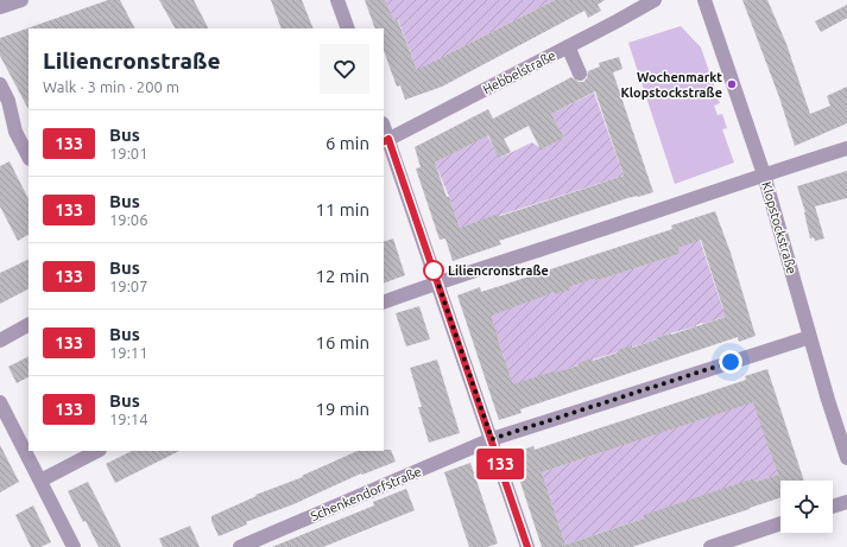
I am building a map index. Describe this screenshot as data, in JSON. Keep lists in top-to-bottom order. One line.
{"streets":{"street":["Hebbelstraße","Klopstockstraße","Schenkendorfstraße"]},"crossings":[["Klopstockstraße","Schenkendorfstraße"]],"places":["Wochenmarkt Klopstockstraße","Liliencronstraße"],"lines":["bus line 133"],"page":{"on_map":"133","heading":["Liliencronstraße","Walk · 3 min · 200 m"],"list":[{"mark":"133","name":"Bus","note":"19:01","value":"6 min"},{"mark":"133","name":"Bus","note":"19:06","value":"11 min"},{"mark":"133","name":"Bus","note":"19:07","value":"12 min"},{"mark":"133","name":"Bus","note":"19:11","value":"16 min"},{"mark":"133","name":"Bus","note":"19:14","value":"19 min"}]}}
